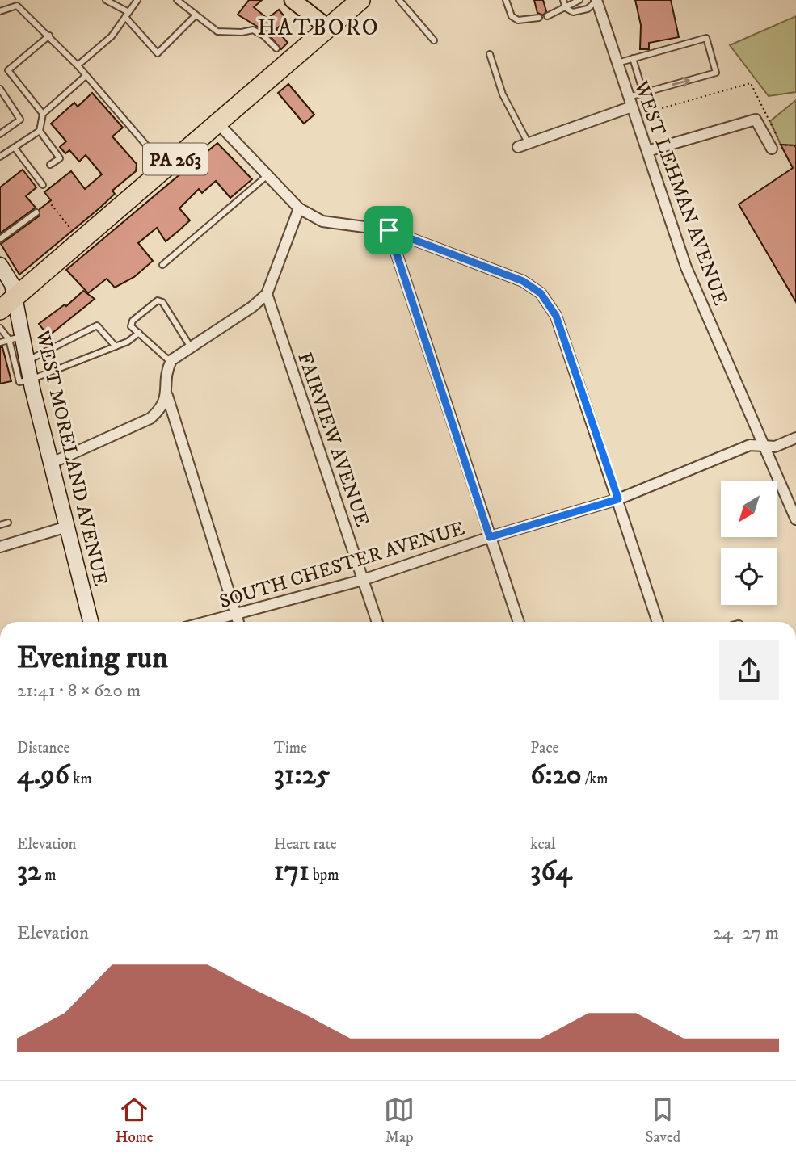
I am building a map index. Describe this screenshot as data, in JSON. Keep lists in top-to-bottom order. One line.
{"streets":{"highway":["PA 263"],"street":["WEST LEHMAN AVENUE","FAIRVIEW AVENUE","WEST MORELAND AVENUE","SOUTH CHESTER AVENUE"]},"crossings":[["PA 263","WEST MORELAND AVENUE"],["WEST LEHMAN AVENUE","SOUTH CHESTER AVENUE"],["FAIRVIEW AVENUE","SOUTH CHESTER AVENUE"]],"districts":["HATBORO"],"north":"bottom left","page":{"heading":["Evening run","21:41 · 8 × 620 m"],"stats":[["Distance","4.96 km"],["Time","31:25"],["Pace","6:20 /km"],["Elevation","32 m"],["Heart rate","171 bpm"],["kcal","364"]],"chart":["Elevation","24–27 m"],"tabs":["Home","Map","Saved"]}}
